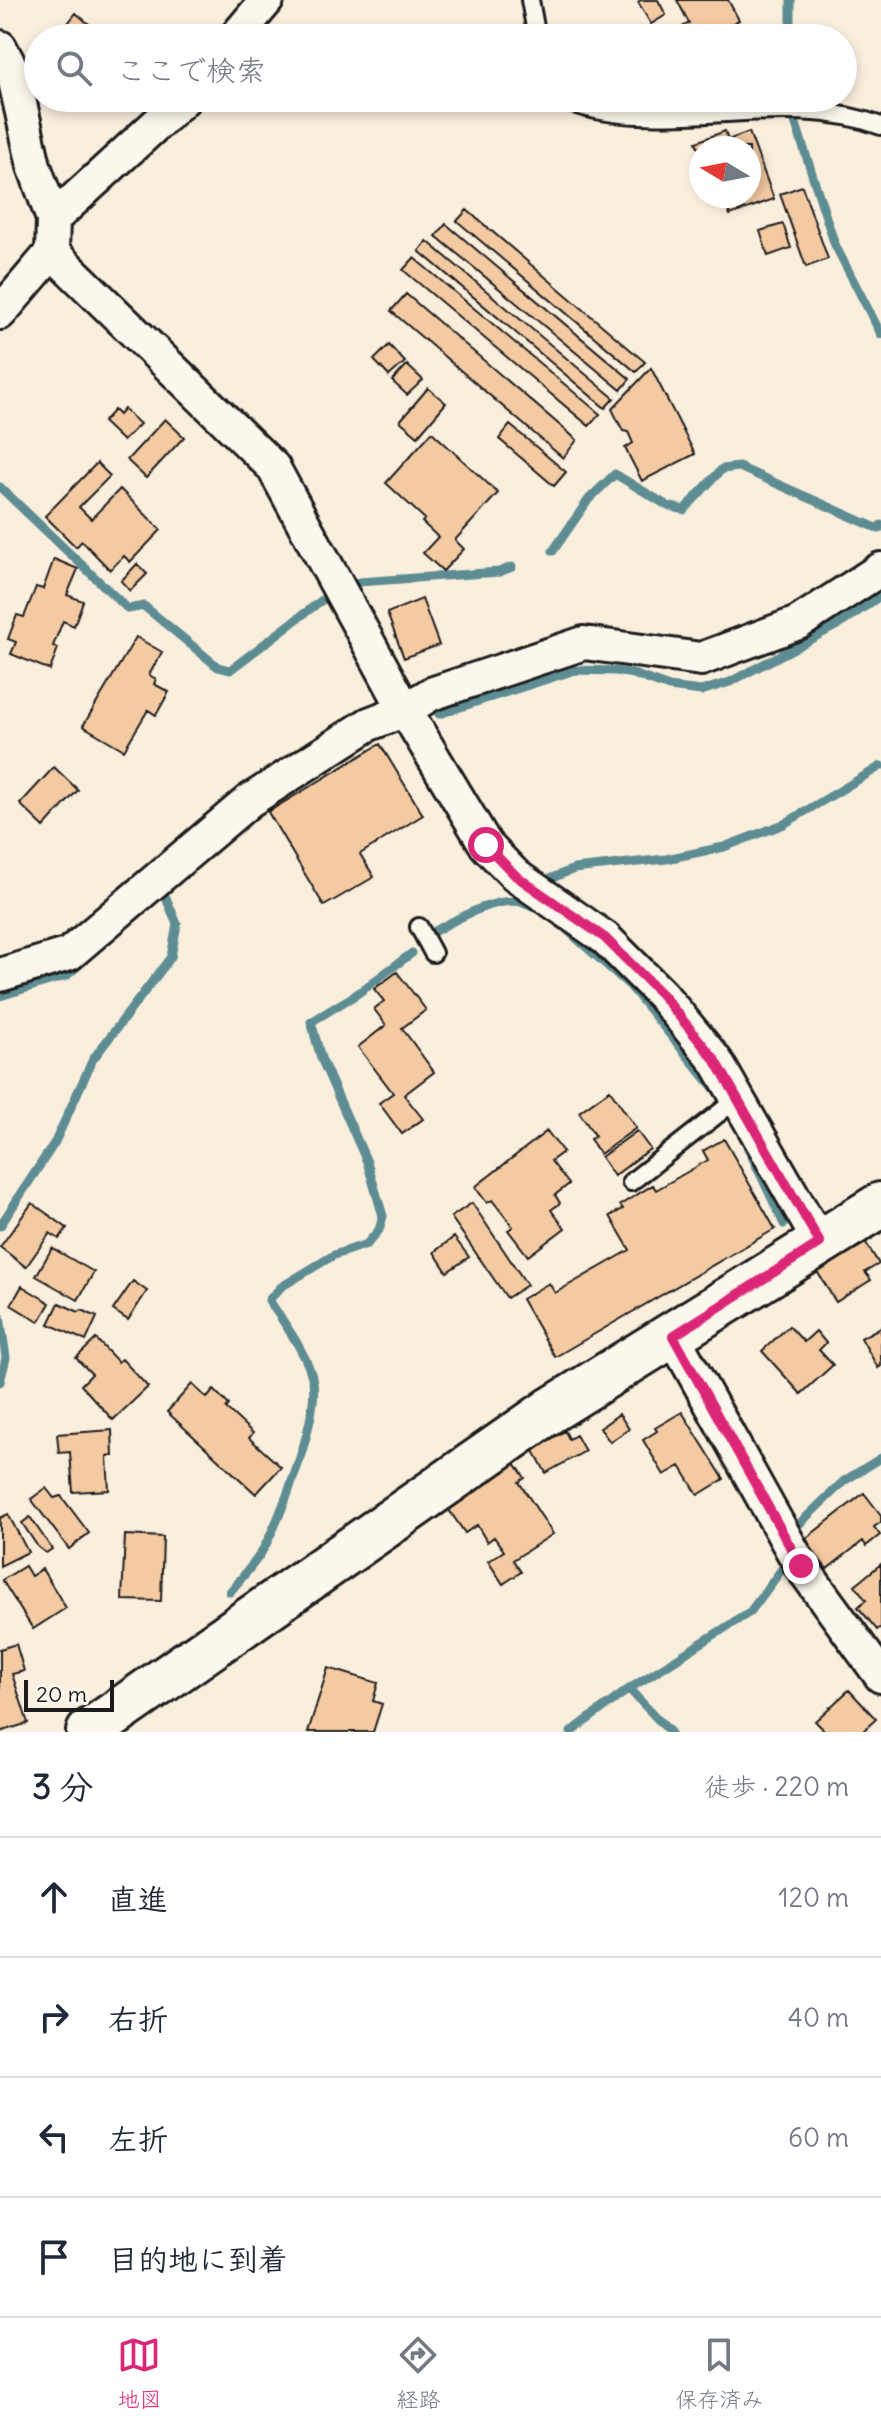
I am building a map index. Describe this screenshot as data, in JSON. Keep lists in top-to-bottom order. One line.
{"scale_bar":"20 m","north":"left","page":{"search":"ここで検索","scale":"20 m","heading":["3 分","徒歩 · 220 m"],"list":[["直進","120 m"],["右折","40 m"],["左折","60 m"],"目的地に到着"],"nav":["地図","経路","保存済み"]}}
